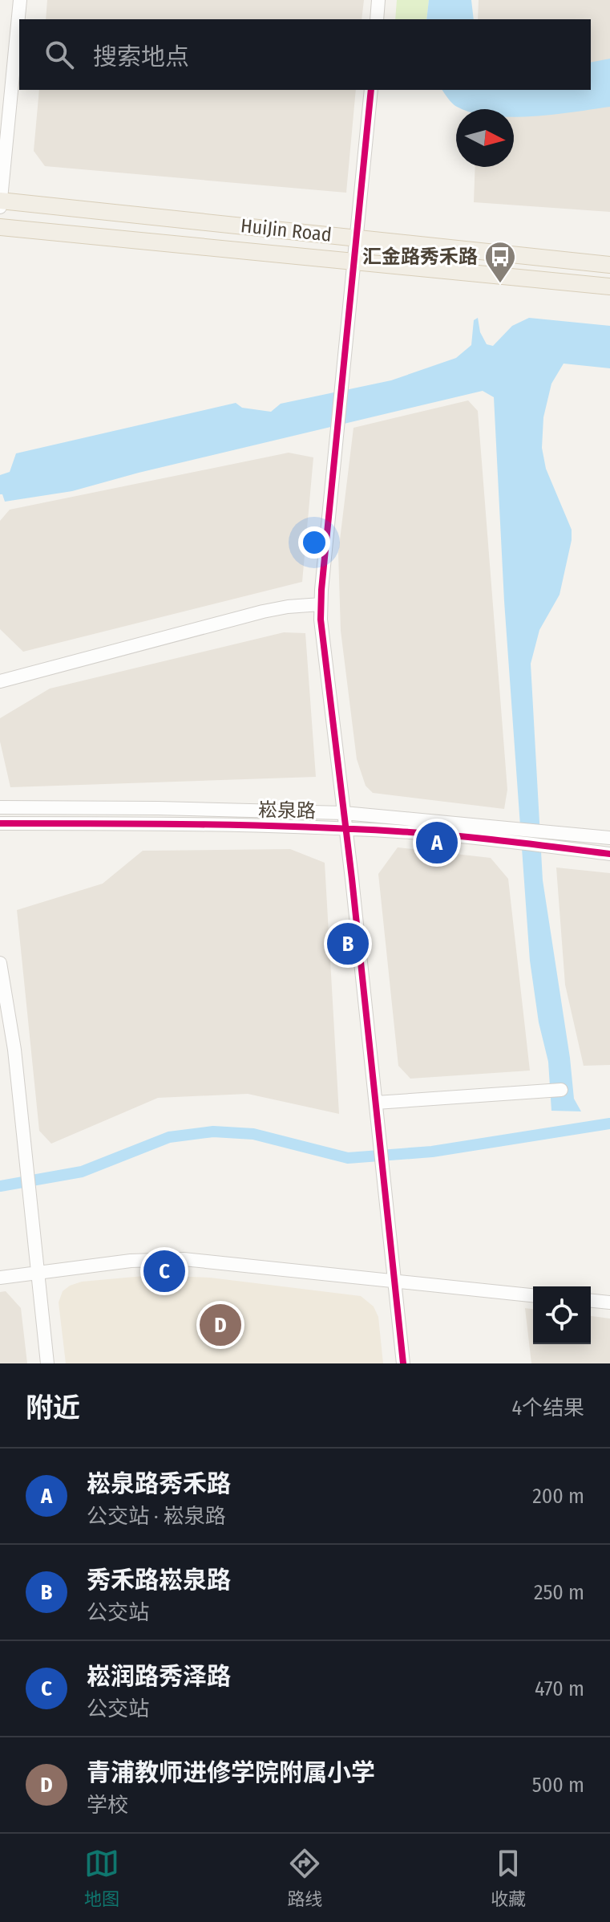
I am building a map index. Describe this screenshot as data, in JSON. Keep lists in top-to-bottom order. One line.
{"streets":{"main road":["HuiJin Road"],"street":["崧泉路"]},"places":{"bus stop":["汇金路秀禾路"]},"north":"right","page":{"search":"搜索地点","pins":["A","B","C","D"],"heading":["附近","4个结果"],"list":[{"mark":"A","name":"崧泉路秀禾路","note":"公交站 · 崧泉路","value":"200 m"},{"mark":"B","name":"秀禾路崧泉路","note":"公交站","value":"250 m"},{"mark":"C","name":"崧润路秀泽路","note":"公交站","value":"470 m"},{"mark":"D","name":"青浦教师进修学院附属小学","note":"学校","value":"500 m"}],"nav":["地图","路线","收藏"]}}
